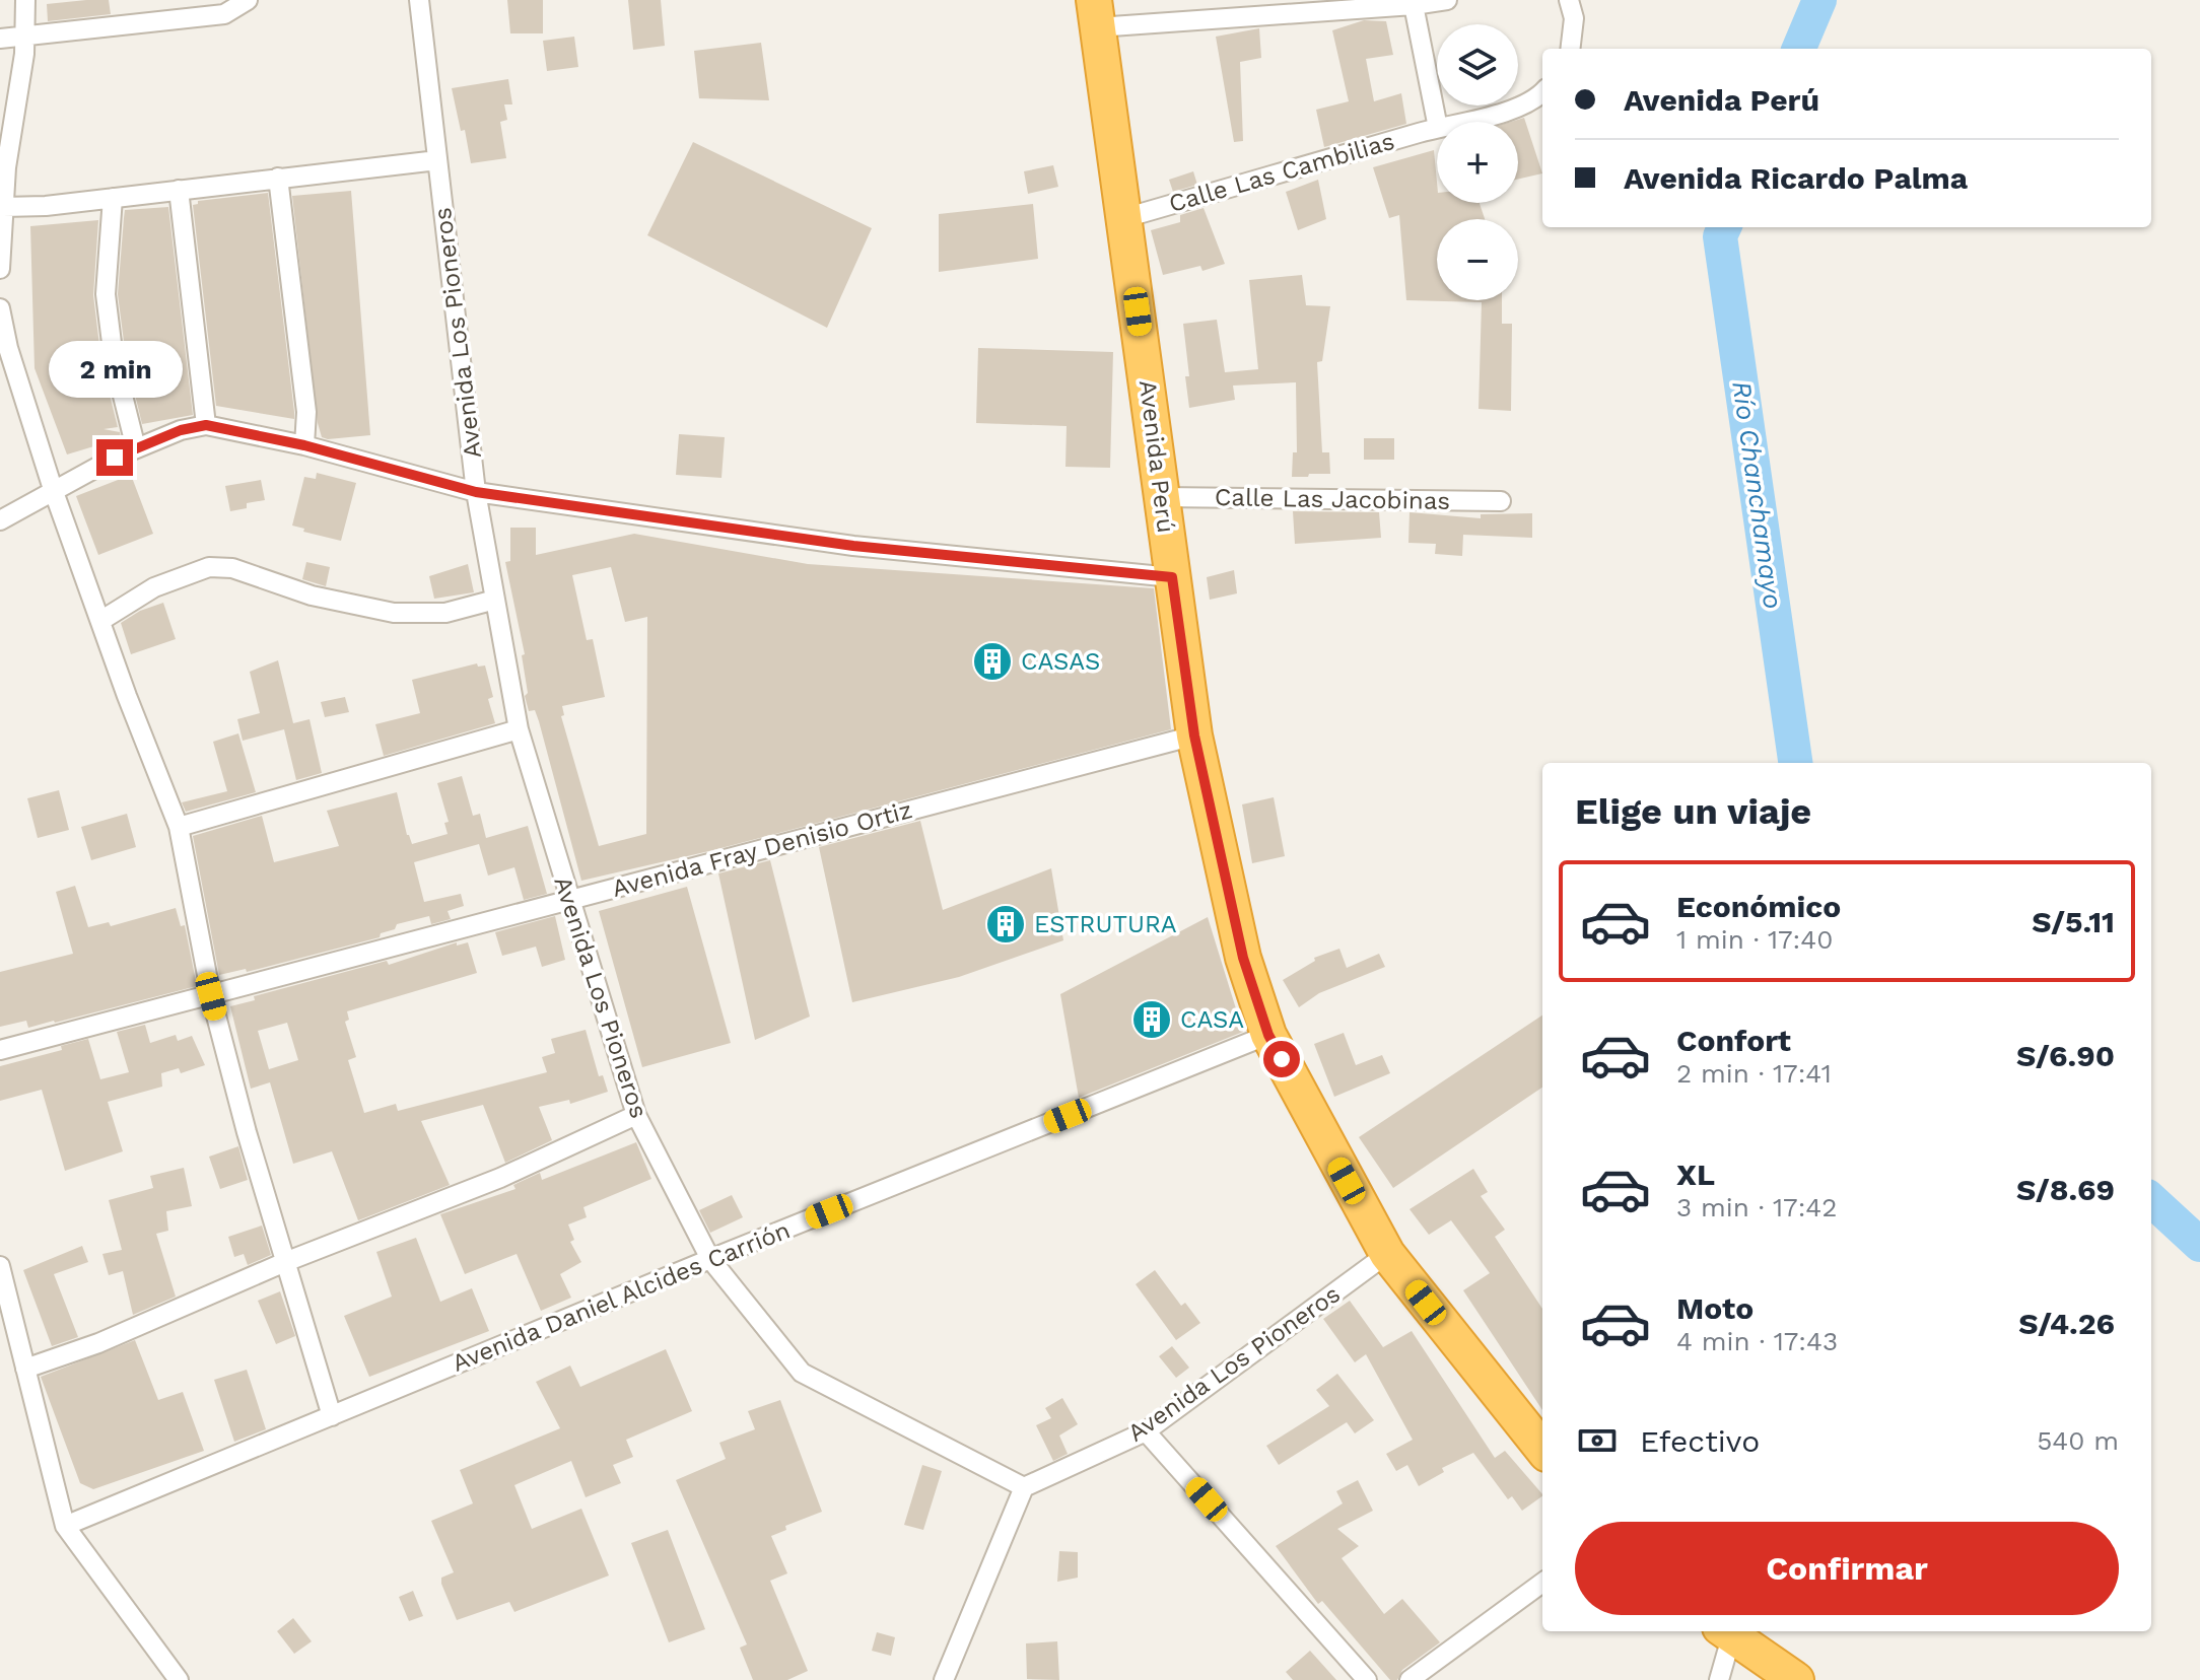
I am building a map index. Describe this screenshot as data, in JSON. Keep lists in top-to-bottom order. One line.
{"streets":{"highway":["Avenida Perú"],"street":["Calle Las Cambilias","Avenida Los Pioneros","Calle Las Jacobinas","Avenida Fray Denisio Ortiz","Avenida Daniel Alcides Carrión"]},"crossings":[["Calle Las Cambilias","Avenida Perú"],["Avenida Los Pioneros","Avenida Perú"],["Avenida Los Pioneros","Avenida Fray Denisio Ortiz"],["Avenida Los Pioneros","Avenida Daniel Alcides Carrión"],["Avenida Perú","Calle Las Jacobinas"],["Avenida Perú","Avenida Fray Denisio Ortiz"],["Avenida Perú","Avenida Daniel Alcides Carrión"]],"water":["Río Chanchamayo"],"places":{"building":["CASAS","ESTRUTURA","CASA"]},"page":{"map_buttons":["+","−"],"banner":["Avenida Perú","Avenida Ricardo Palma"],"bubble":"2 min","heading":"Elige un viaje","list":[{"name":"Económico","note":"1 min · 17:40","value":"S/5.11"},{"name":"Confort","note":"2 min · 17:41","value":"S/6.90"},{"name":"XL","note":"3 min · 17:42","value":"S/8.69"},{"name":"Moto","note":"4 min · 17:43","value":"S/4.26"}],"pay":["Efectivo","540 m"],"buttons":"Confirmar"}}
